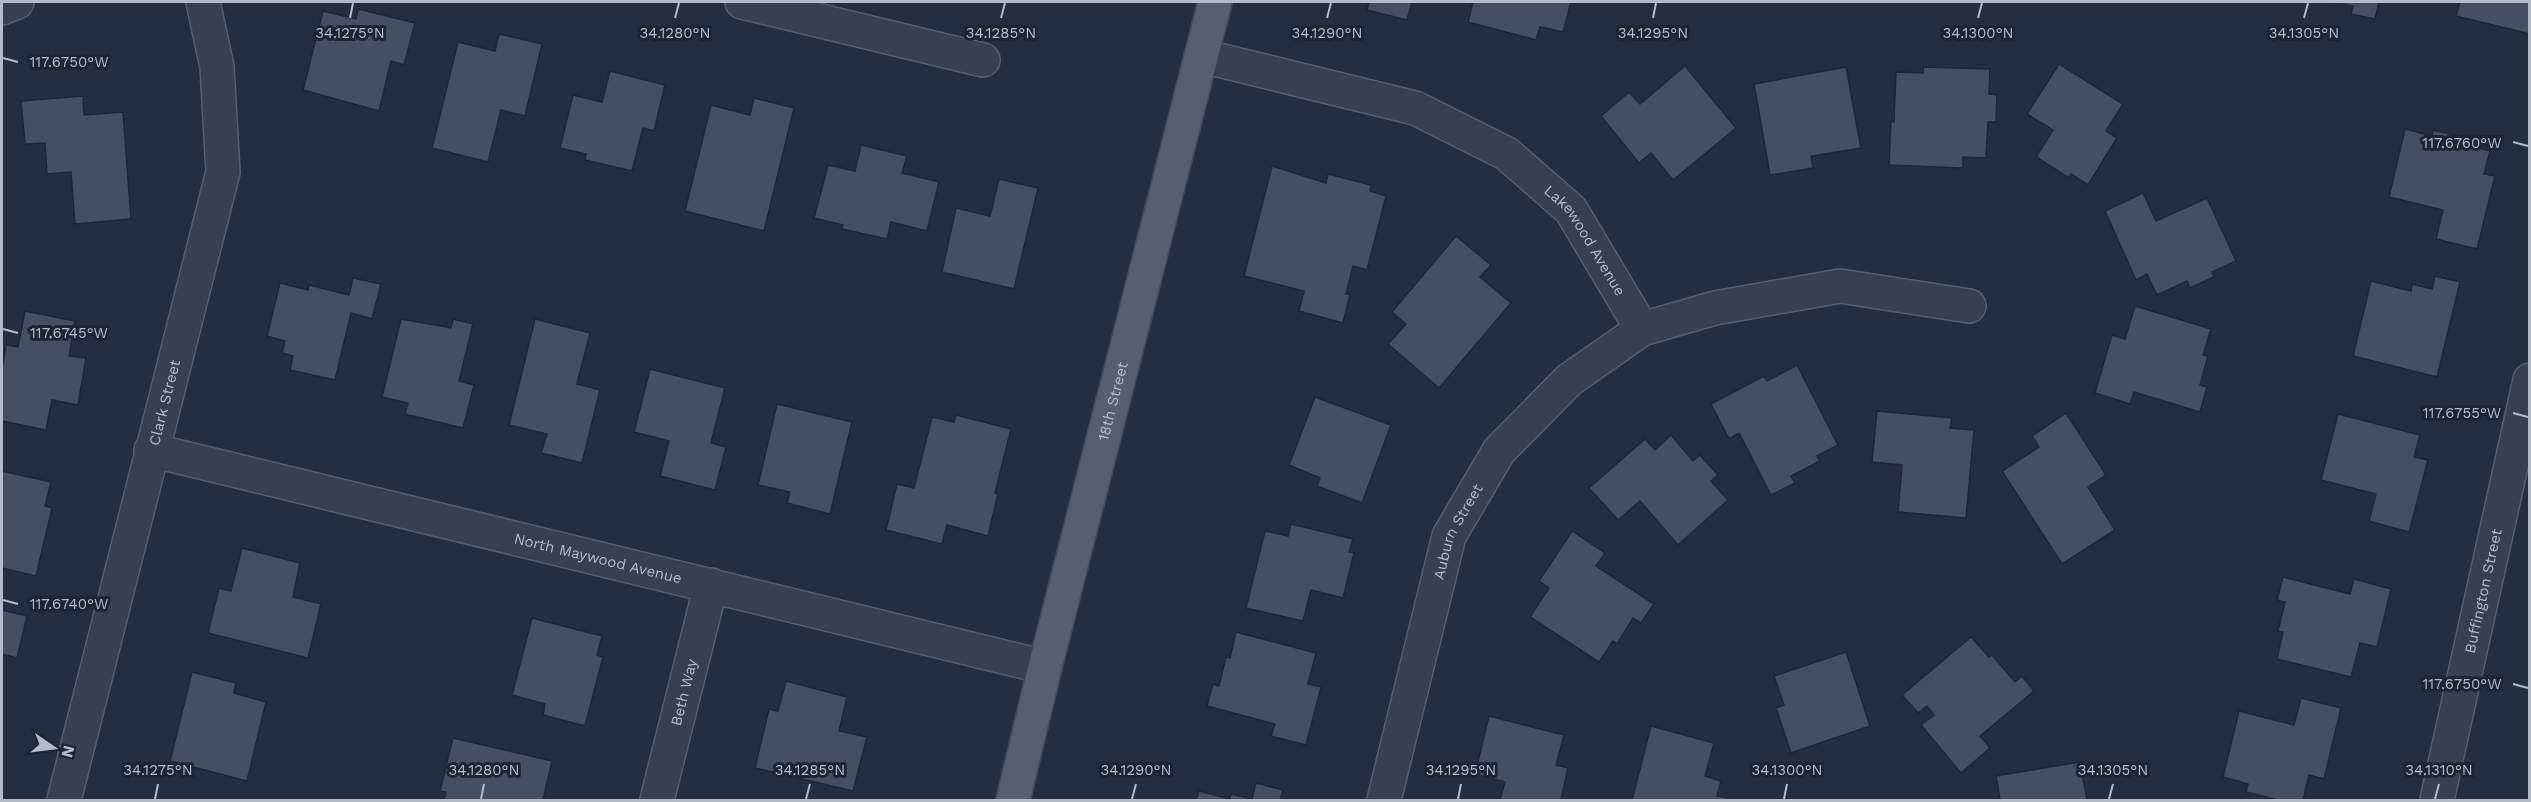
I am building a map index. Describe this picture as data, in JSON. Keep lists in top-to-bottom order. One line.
{"streets":{"main road":["18th Street"],"street":["Lakewood Avenue","Clark Street","Auburn Street","North Maywood Avenue","Buffington Street","Beth Way"]},"crossings":[["Lakewood Avenue","18th Street"],["Lakewood Avenue","Auburn Street"],["18th Street","North Maywood Avenue"],["Clark Street","North Maywood Avenue"],["North Maywood Avenue","Beth Way"]],"north":"right","coordinates":["34.1275°N","34.1280°N","34.1285°N","34.1290°N","34.1300°N","34.1305°N","34.1295°N","117.6750°W","117.6760°W","117.6745°W","117.6755°W","117.6740°W","34.1310°N"]}
